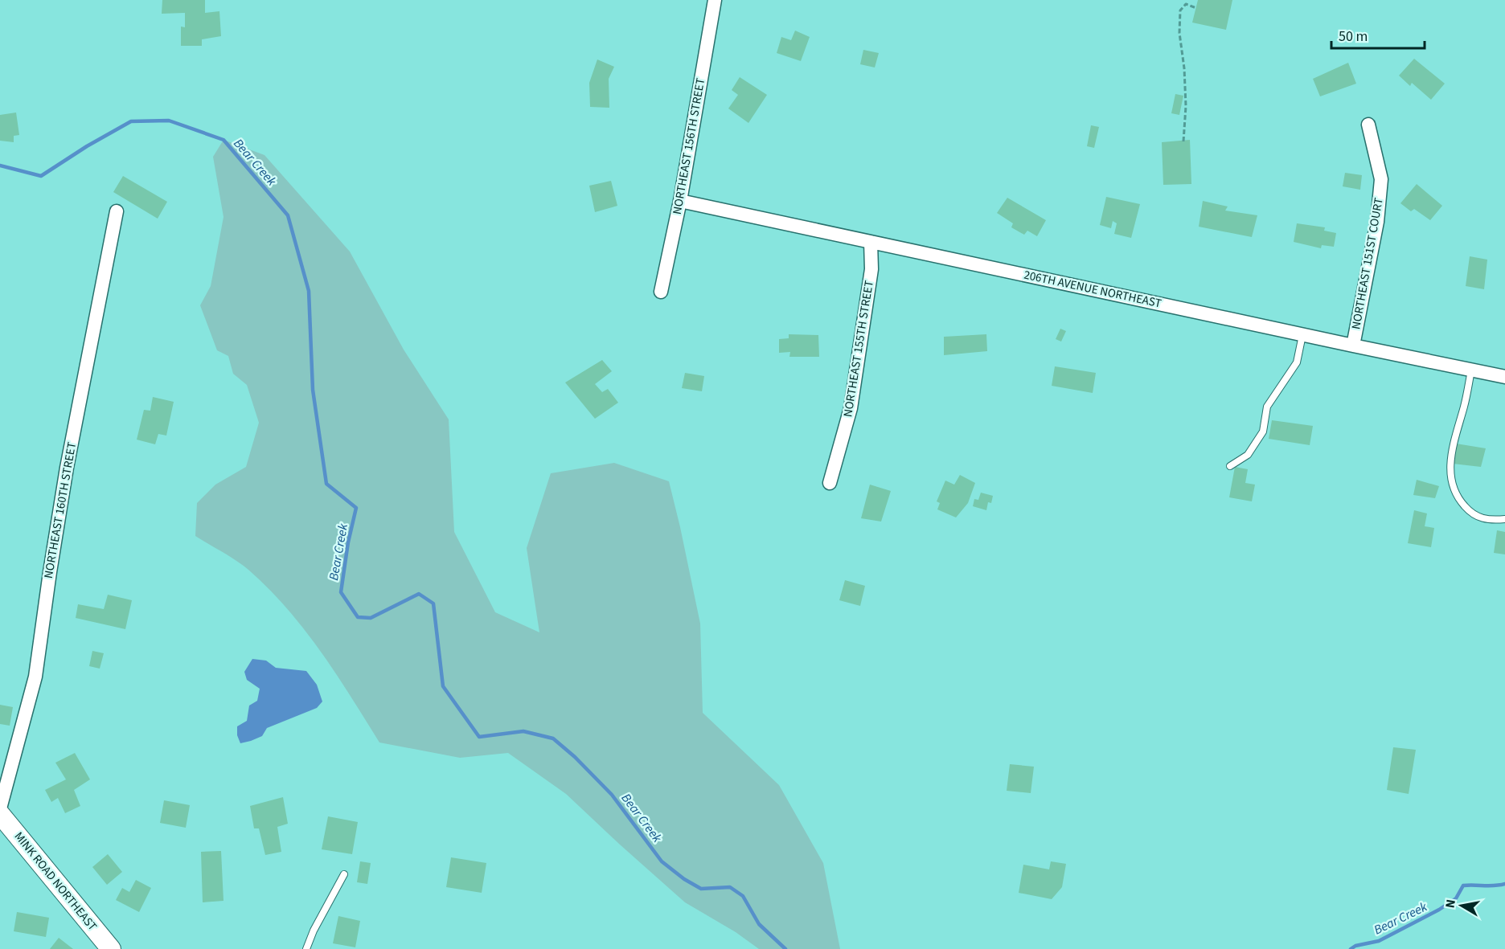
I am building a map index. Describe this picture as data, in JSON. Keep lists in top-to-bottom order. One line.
{"streets":{"street":["NORTHEAST 156TH STREET","NORTHEAST 151ST COURT","206TH AVENUE NORTHEAST","NORTHEAST 155TH STREET","NORTHEAST 160TH STREET","MINK ROAD NORTHEAST"]},"crossings":[["NORTHEAST 156TH STREET","206TH AVENUE NORTHEAST"],["NORTHEAST 151ST COURT","206TH AVENUE NORTHEAST"],["206TH AVENUE NORTHEAST","NORTHEAST 155TH STREET"]],"water":["Bear Creek"],"scale_bar":"50 m","north":"left"}
